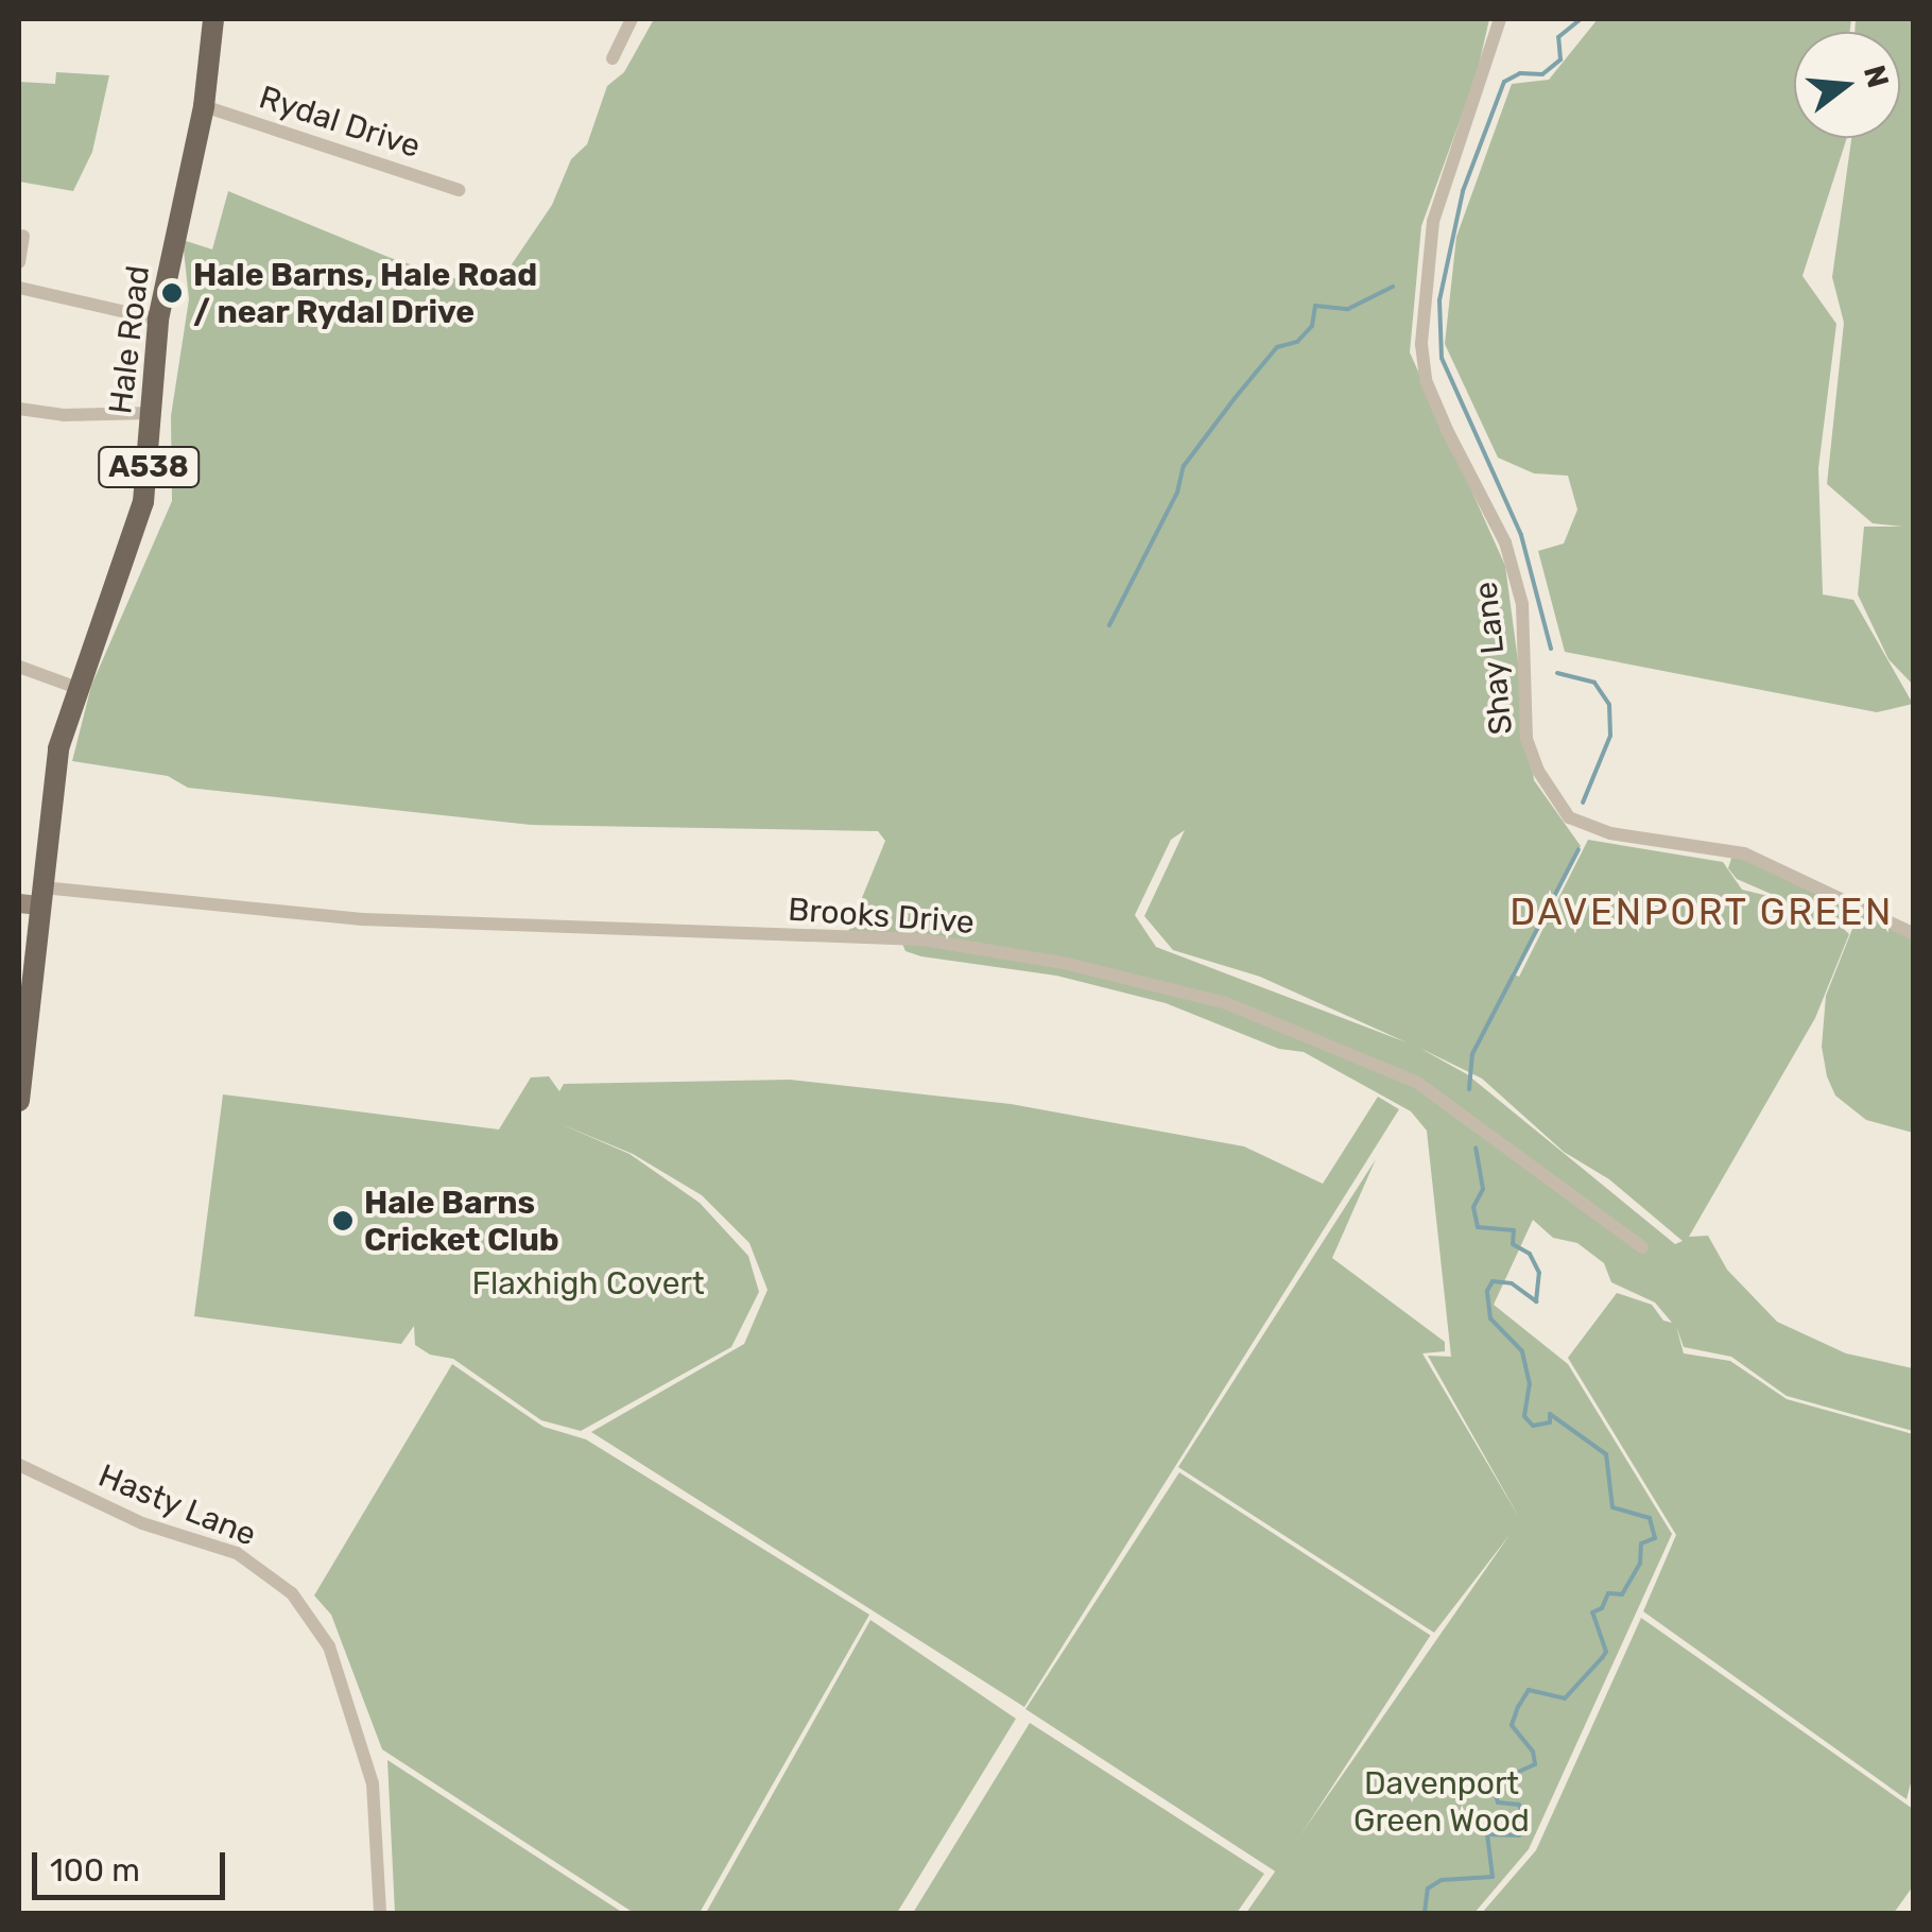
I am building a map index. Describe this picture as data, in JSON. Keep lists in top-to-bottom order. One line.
{"streets":{"main road":["Hale Road","A538"],"street":["Rydal Drive","Shay Lane","Brooks Drive","Hasty Lane"]},"crossings":[["Rydal Drive","Hale Road"],["Hale Road","Brooks Drive"]],"districts":["DAVENPORT GREEN"],"parks":["Flaxhigh Covert","Davenport Green Wood"],"places":["Hale Barns, Hale Road / near Rydal Drive","Hale Barns Cricket Club"],"scale_bar":"100 m","north":"right"}
